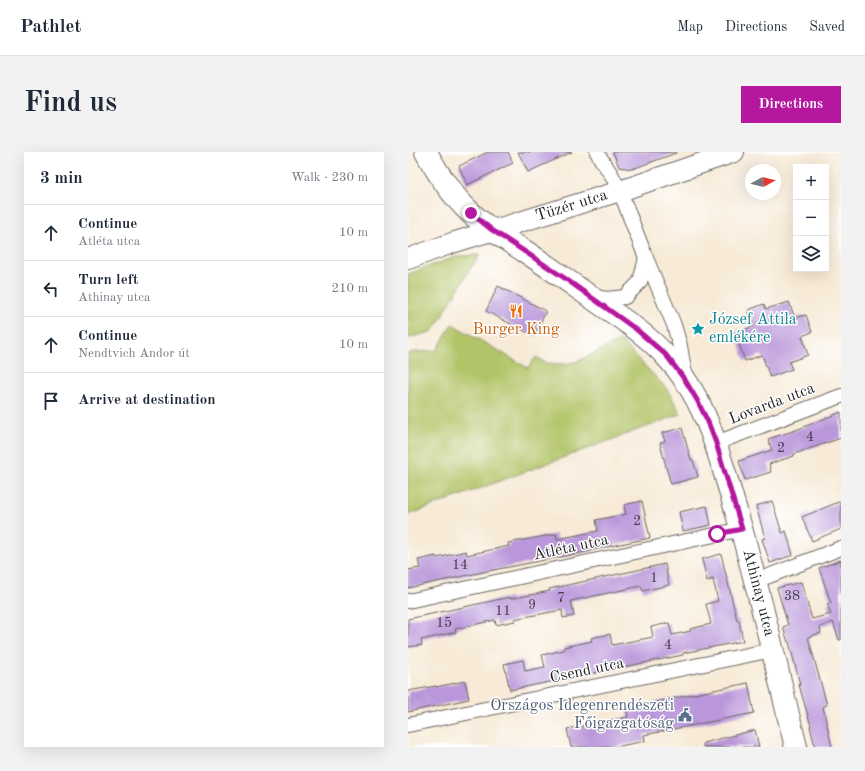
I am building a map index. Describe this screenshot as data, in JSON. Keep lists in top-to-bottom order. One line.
{"streets":{"main road":["Athinay utca"],"street":["Tüzér utca","Lovarda utca","Atléta utca","Csend utca"]},"crossings":[["Tüzér utca","Athinay utca"],["Lovarda utca","Athinay utca"],["Atléta utca","Athinay utca"],["Athinay utca","Csend utca"]],"places":{"restaurant":["Burger King"],"place":["József Attila emlékére"],"public building":["Országos Idegenrendészeti Főigazgatóság"]},"house_numbers":["4","2","2","14","1","38","7","9","11","15","4"],"north":"right","page":{"header":"Pathlet","nav":["Map","Directions","Saved"],"buttons":"Directions","title":"Find us","heading":["3 min","Walk · 230 m"],"map_buttons":["+","−"],"list":[["Continue","Atléta utca","10 m"],["Turn left","Athinay utca","210 m"],["Continue","Nendtvich Andor út","10 m"],"Arrive at destination"]}}
